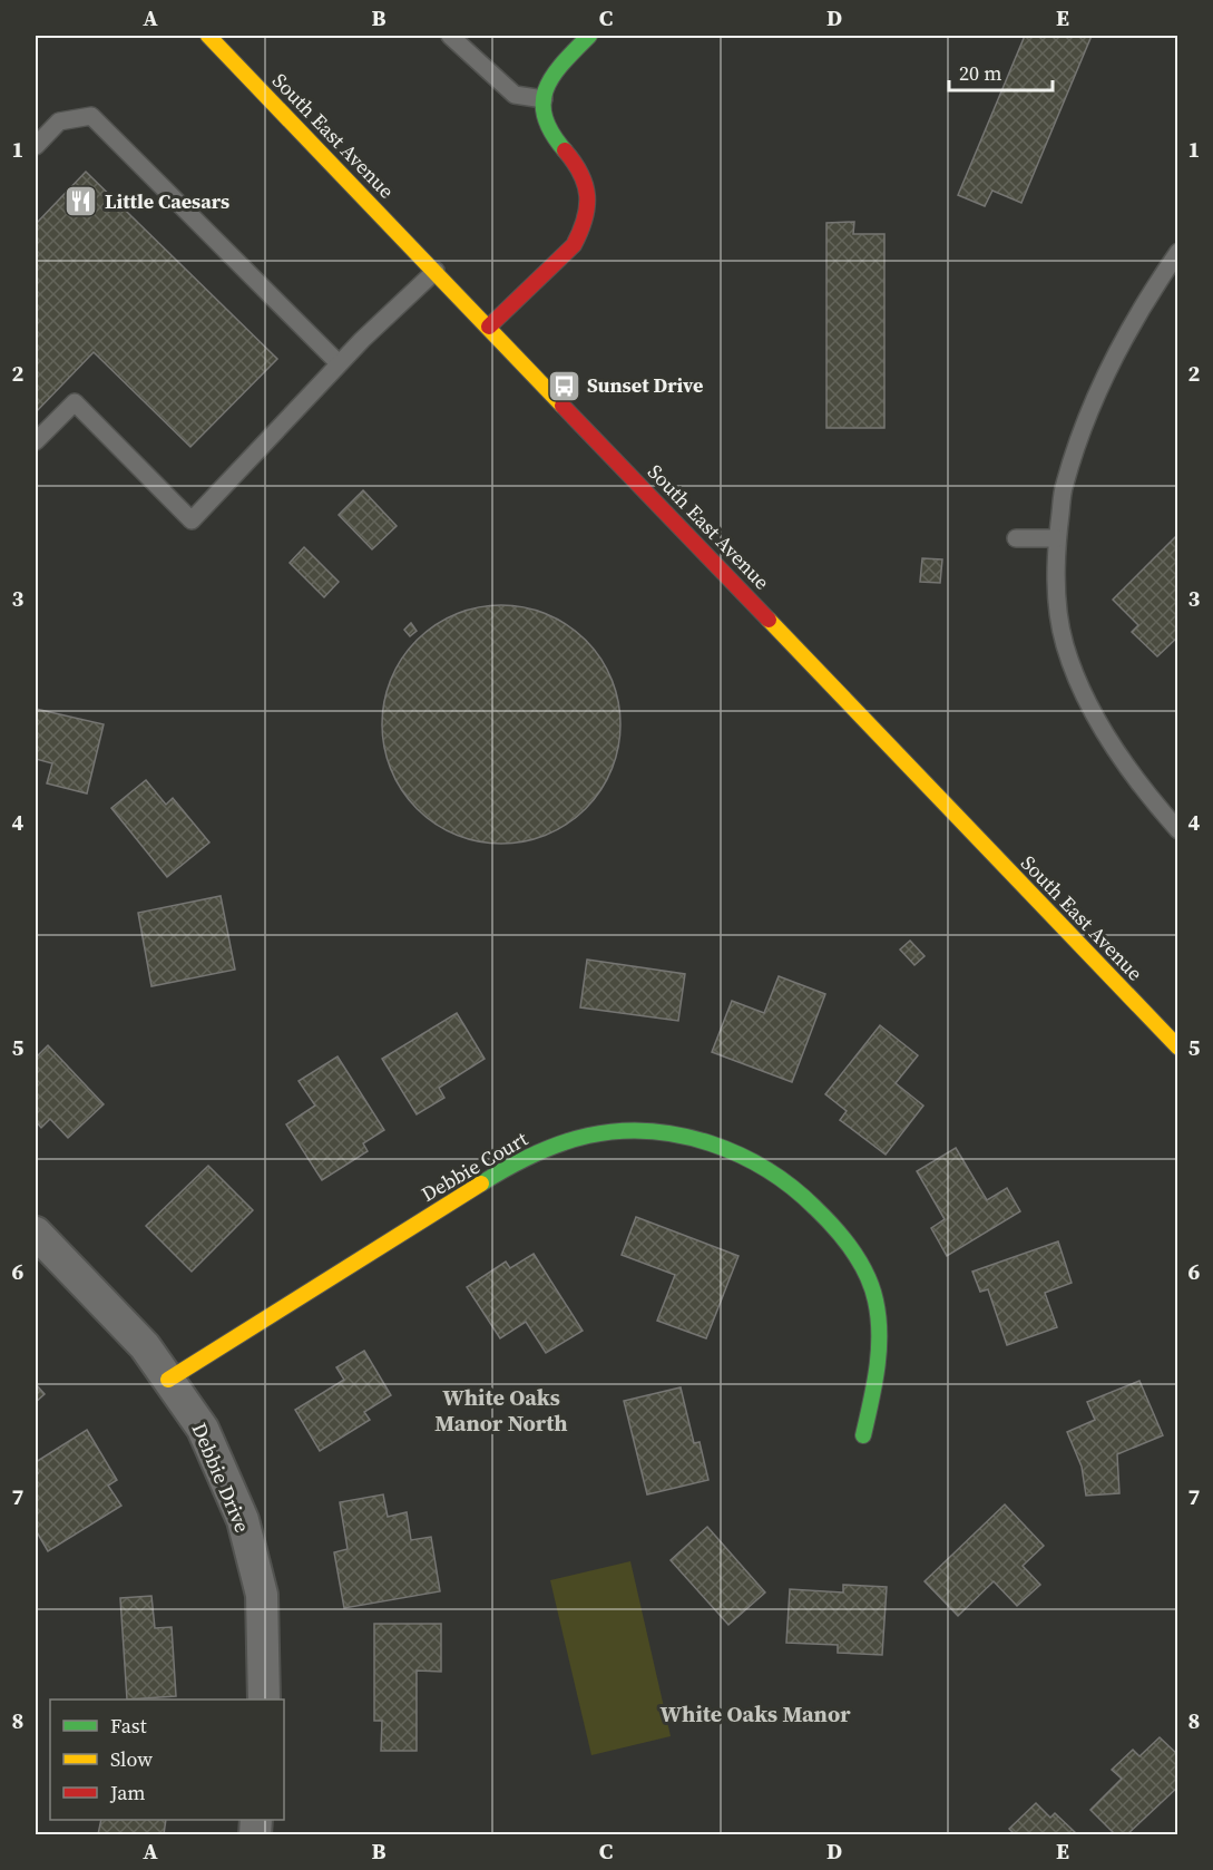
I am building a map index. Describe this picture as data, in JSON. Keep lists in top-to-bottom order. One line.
{"streets":{"main road":["South East Avenue","Debbie Court"],"street":["Debbie Drive"]},"crossings":[["Debbie Court","Debbie Drive"]],"districts":["White Oaks Manor North","White Oaks Manor"],"places":{"restaurant":["Little Caesars"],"bus stop":["Sunset Drive"]},"legend":["Fast","Slow","Jam"],"scale_bar":"20 m","grid":{"columns":["A","B","C","D","E"],"rows":["1","2","3","4","5","6","7","8"]}}
